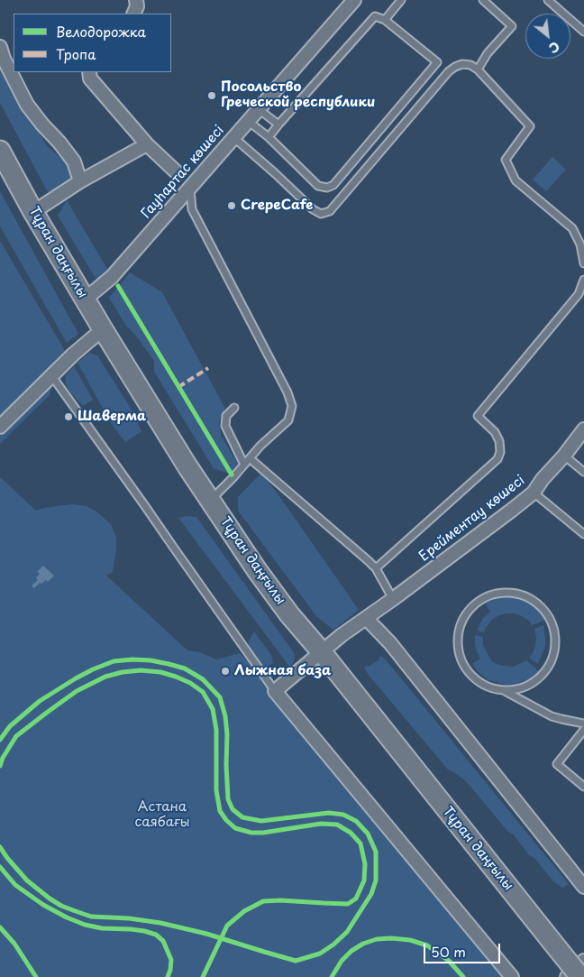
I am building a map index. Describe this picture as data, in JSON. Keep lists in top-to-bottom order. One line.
{"streets":{"main road":["Тұран даңғылы"],"street":["Гауhартас көшесі","Ерейментау көшесі"]},"crossings":[["Гауhартас көшесі","Тұран даңғылы"],["Тұран даңғылы","Ерейментау көшесі"]],"parks":["Астана саябағы"],"places":["Посольство Греческой республики","CrepeCafe","Шаверма","Лыжная база"],"legend":["Велодорожка","Тропа"],"scale_bar":"50 m","north":"bottom right"}
